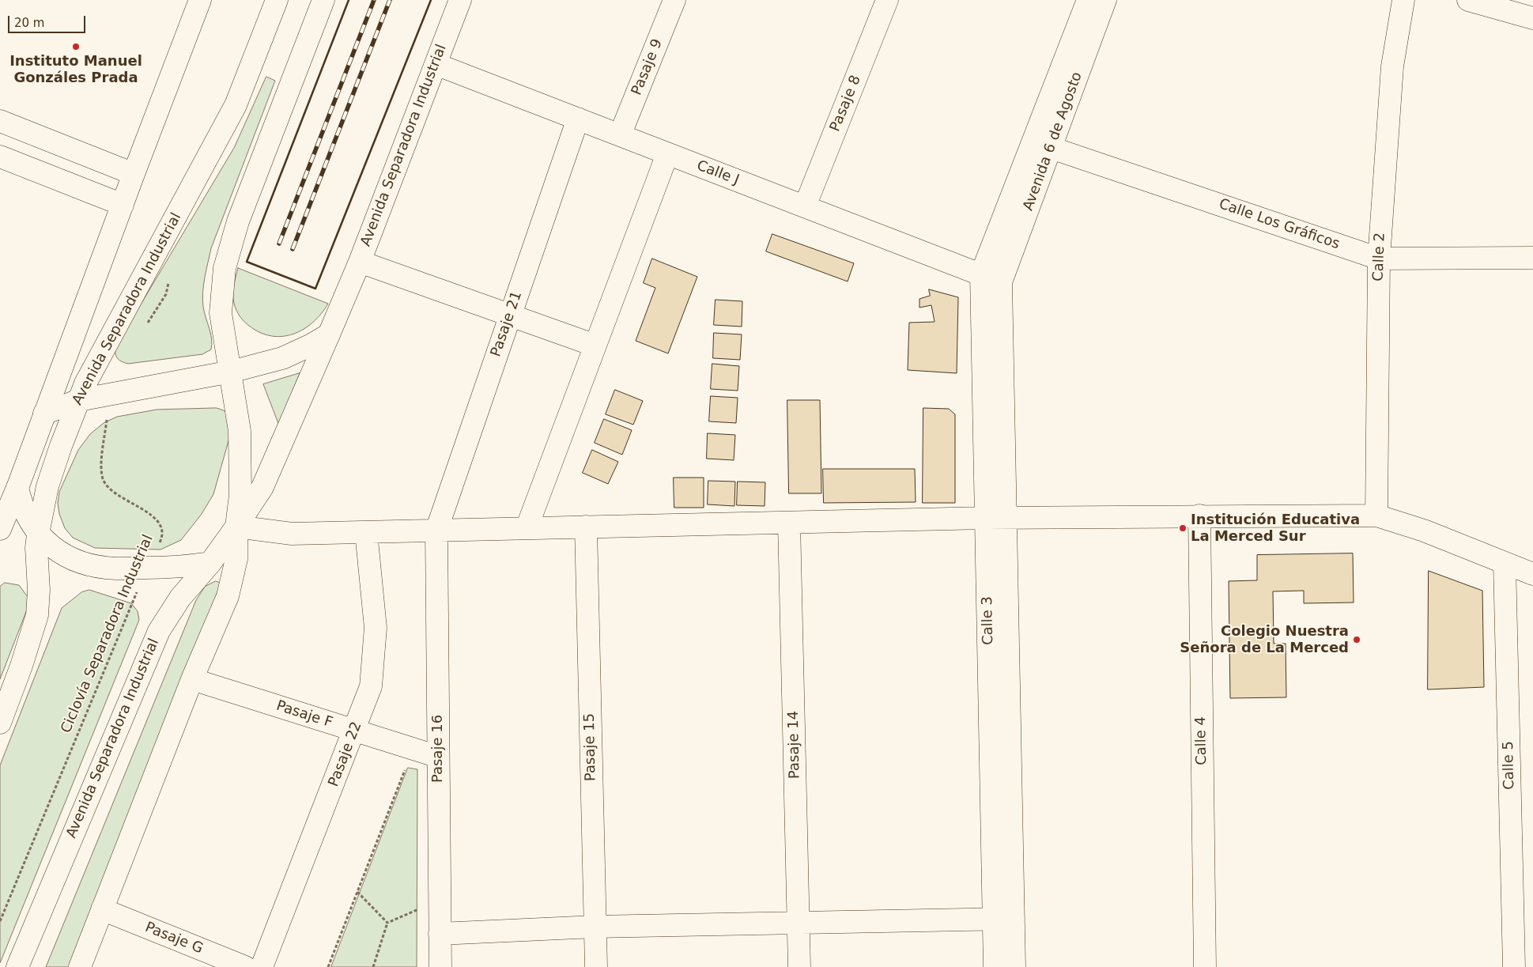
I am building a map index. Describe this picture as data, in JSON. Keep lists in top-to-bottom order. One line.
{"streets":{"street":["Pasaje 9","Pasaje 8","Avenida 6 de Agosto","Avenida Separadora Industrial","Calle J","Calle Los Gráficos","Calle 2","Pasaje 21","Calle 3","Pasaje F","Calle 4","Pasaje 14","Pasaje 15","Pasaje 16","Pasaje 22","Calle 5","Pasaje G"],"path":["Ciclovía Separadora Industrial"]},"crossings":[["Pasaje 9","Calle J"],["Pasaje 8","Calle J"],["Avenida 6 de Agosto","Calle J"],["Avenida 6 de Agosto","Calle Los Gráficos"],["Avenida 6 de Agosto","Calle 3"],["Avenida Separadora Industrial","Calle J"],["Calle J","Pasaje 21"],["Calle J","Calle 3"],["Calle Los Gráficos","Calle 2"],["Pasaje 21","Pasaje 16"],["Pasaje F","Pasaje 16"],["Pasaje F","Pasaje 22"]],"places":["Instituto Manuel Gonzáles Prada","Institución Educativa La Merced Sur","Colegio Nuestra Señora de La Merced"],"scale_bar":"20 m"}
